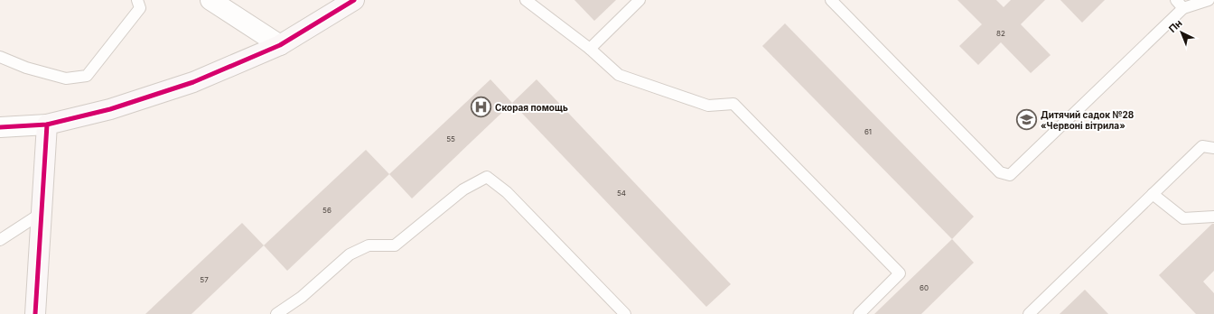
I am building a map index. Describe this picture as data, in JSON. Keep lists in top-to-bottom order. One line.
{"places":{"hospital":["Скорая помощь"],"school or university":["Дитячий садок №28 «Червоні вітрила»"]},"house_numbers":["82","61","55","54","56","57","60"],"north":"top left"}
